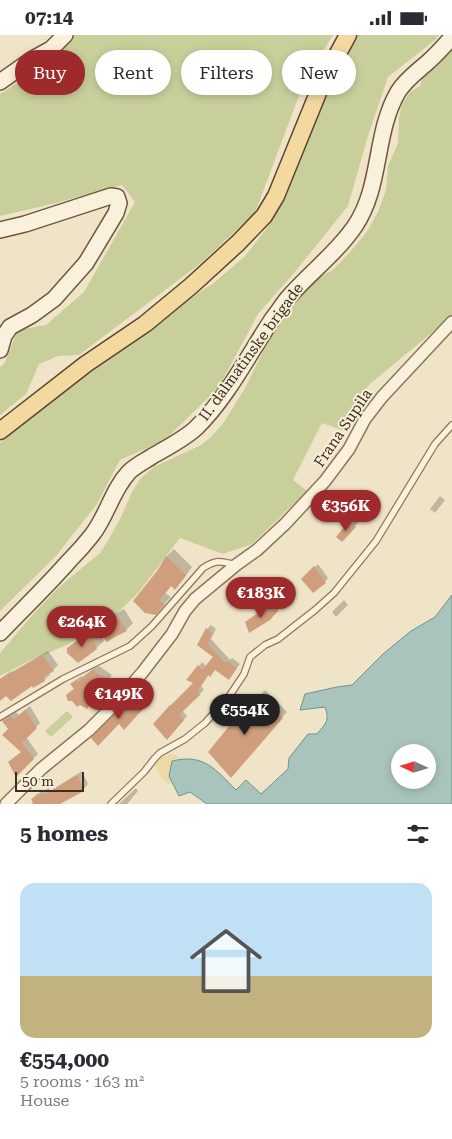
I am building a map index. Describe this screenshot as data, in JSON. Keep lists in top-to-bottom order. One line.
{"streets":{"street":["II. dalmatinske brigade","Frana Supila"]},"scale_bar":"50 m","north":"left","page":{"status":"07:14","chip":["Buy","Rent","Filters","New"],"price":["€356K","€183K","€264K","€149K","€554K"],"scale":"50 m","heading":"5 homes","list":[{"name":"€554,000","note":"5 rooms · 163 m² · House"}]}}
